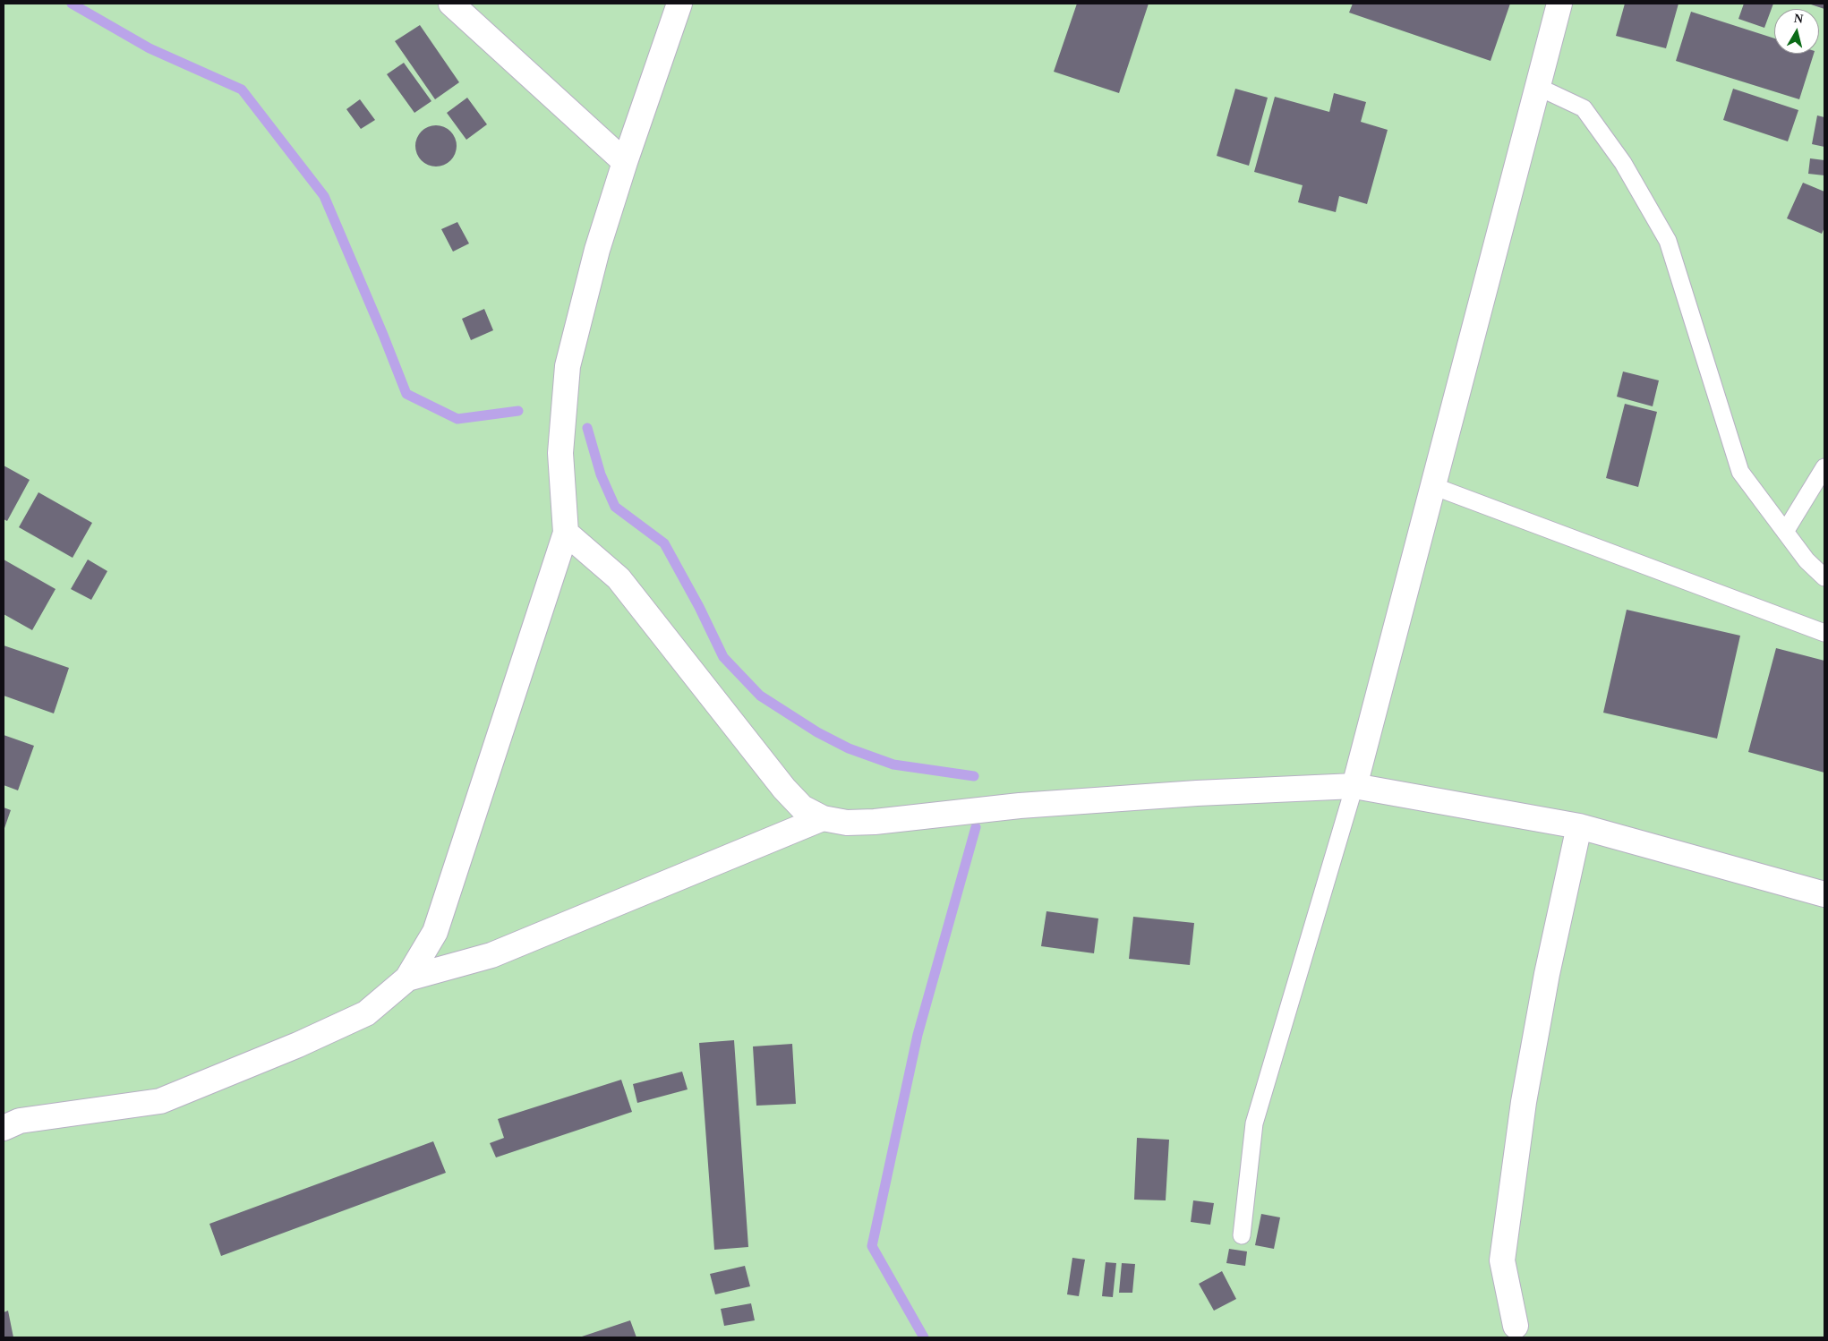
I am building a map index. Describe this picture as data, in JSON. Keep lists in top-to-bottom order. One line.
{"north":"top"}
